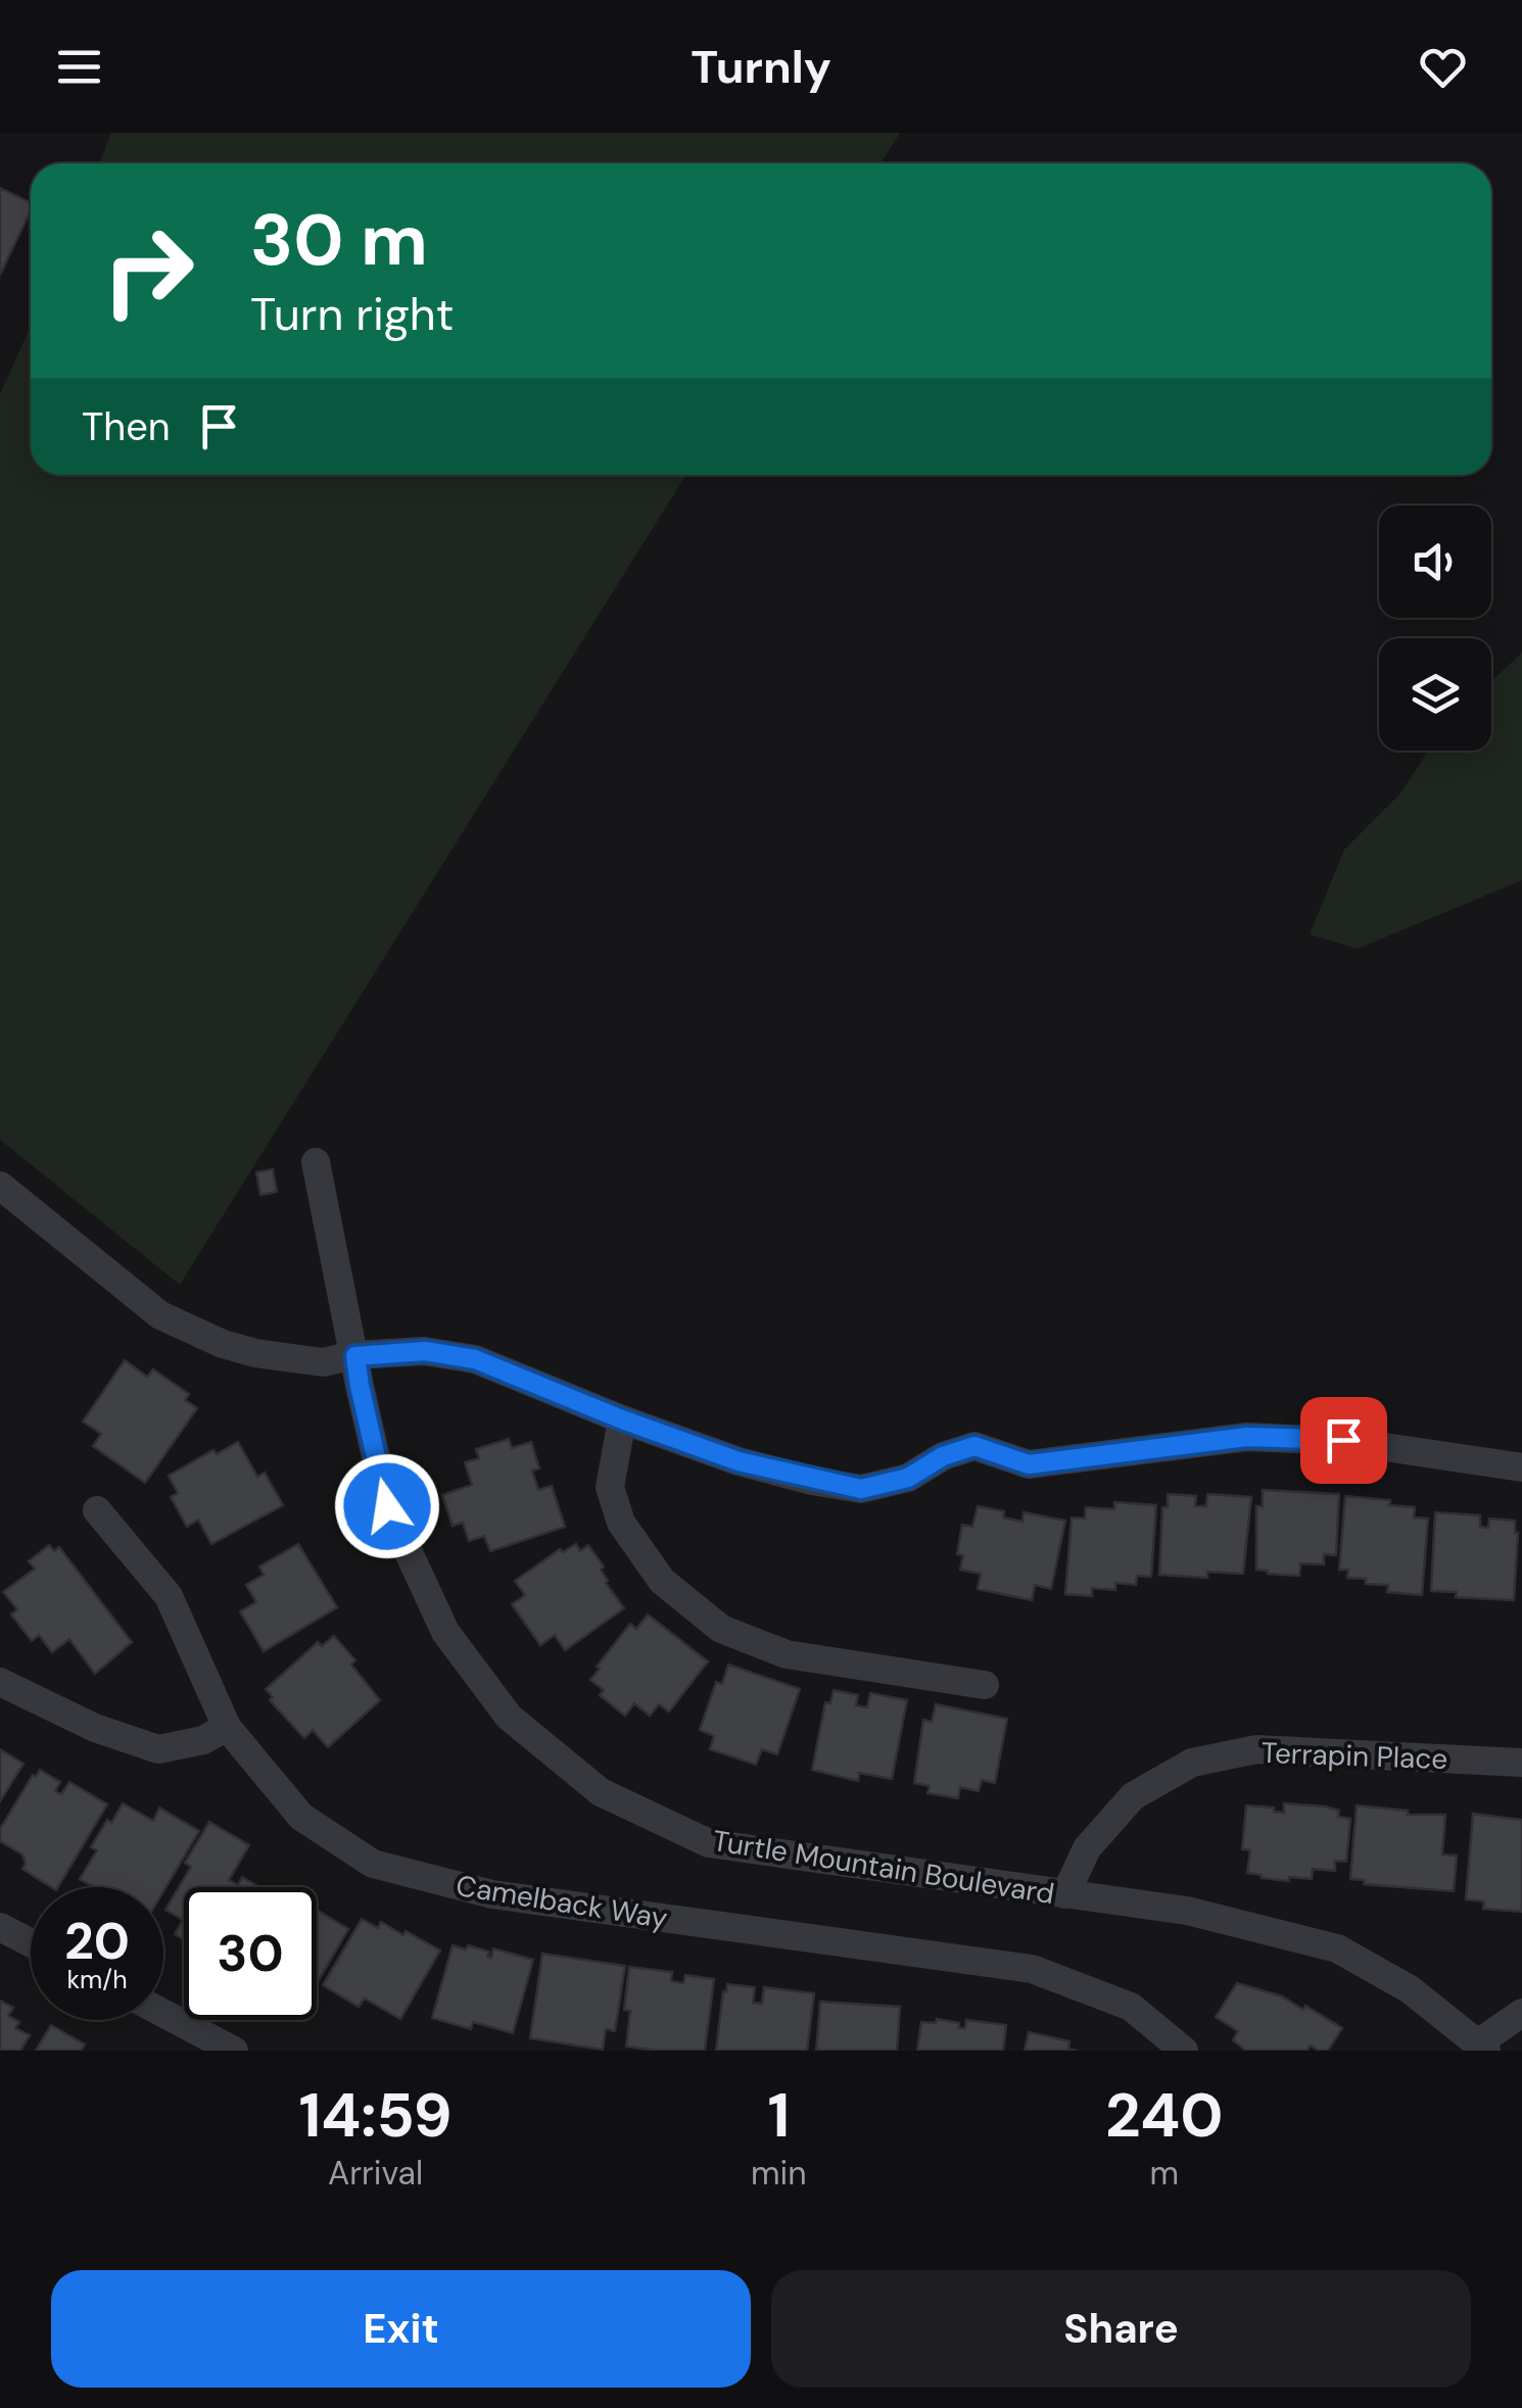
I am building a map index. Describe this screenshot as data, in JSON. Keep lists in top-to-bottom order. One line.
{"streets":{"street":["Terrapin Place","Turtle Mountain Boulevard","Camelback Way"]},"crossings":[["Terrapin Place","Turtle Mountain Boulevard"]],"page":{"header":"Turnly","turn":["30 m","Turn right"],"then":"Then","speed":"20 km/h","limit":"30","eta":["14:59","Arrival","1","min","240","m"],"buttons":["Exit","Share"]}}
